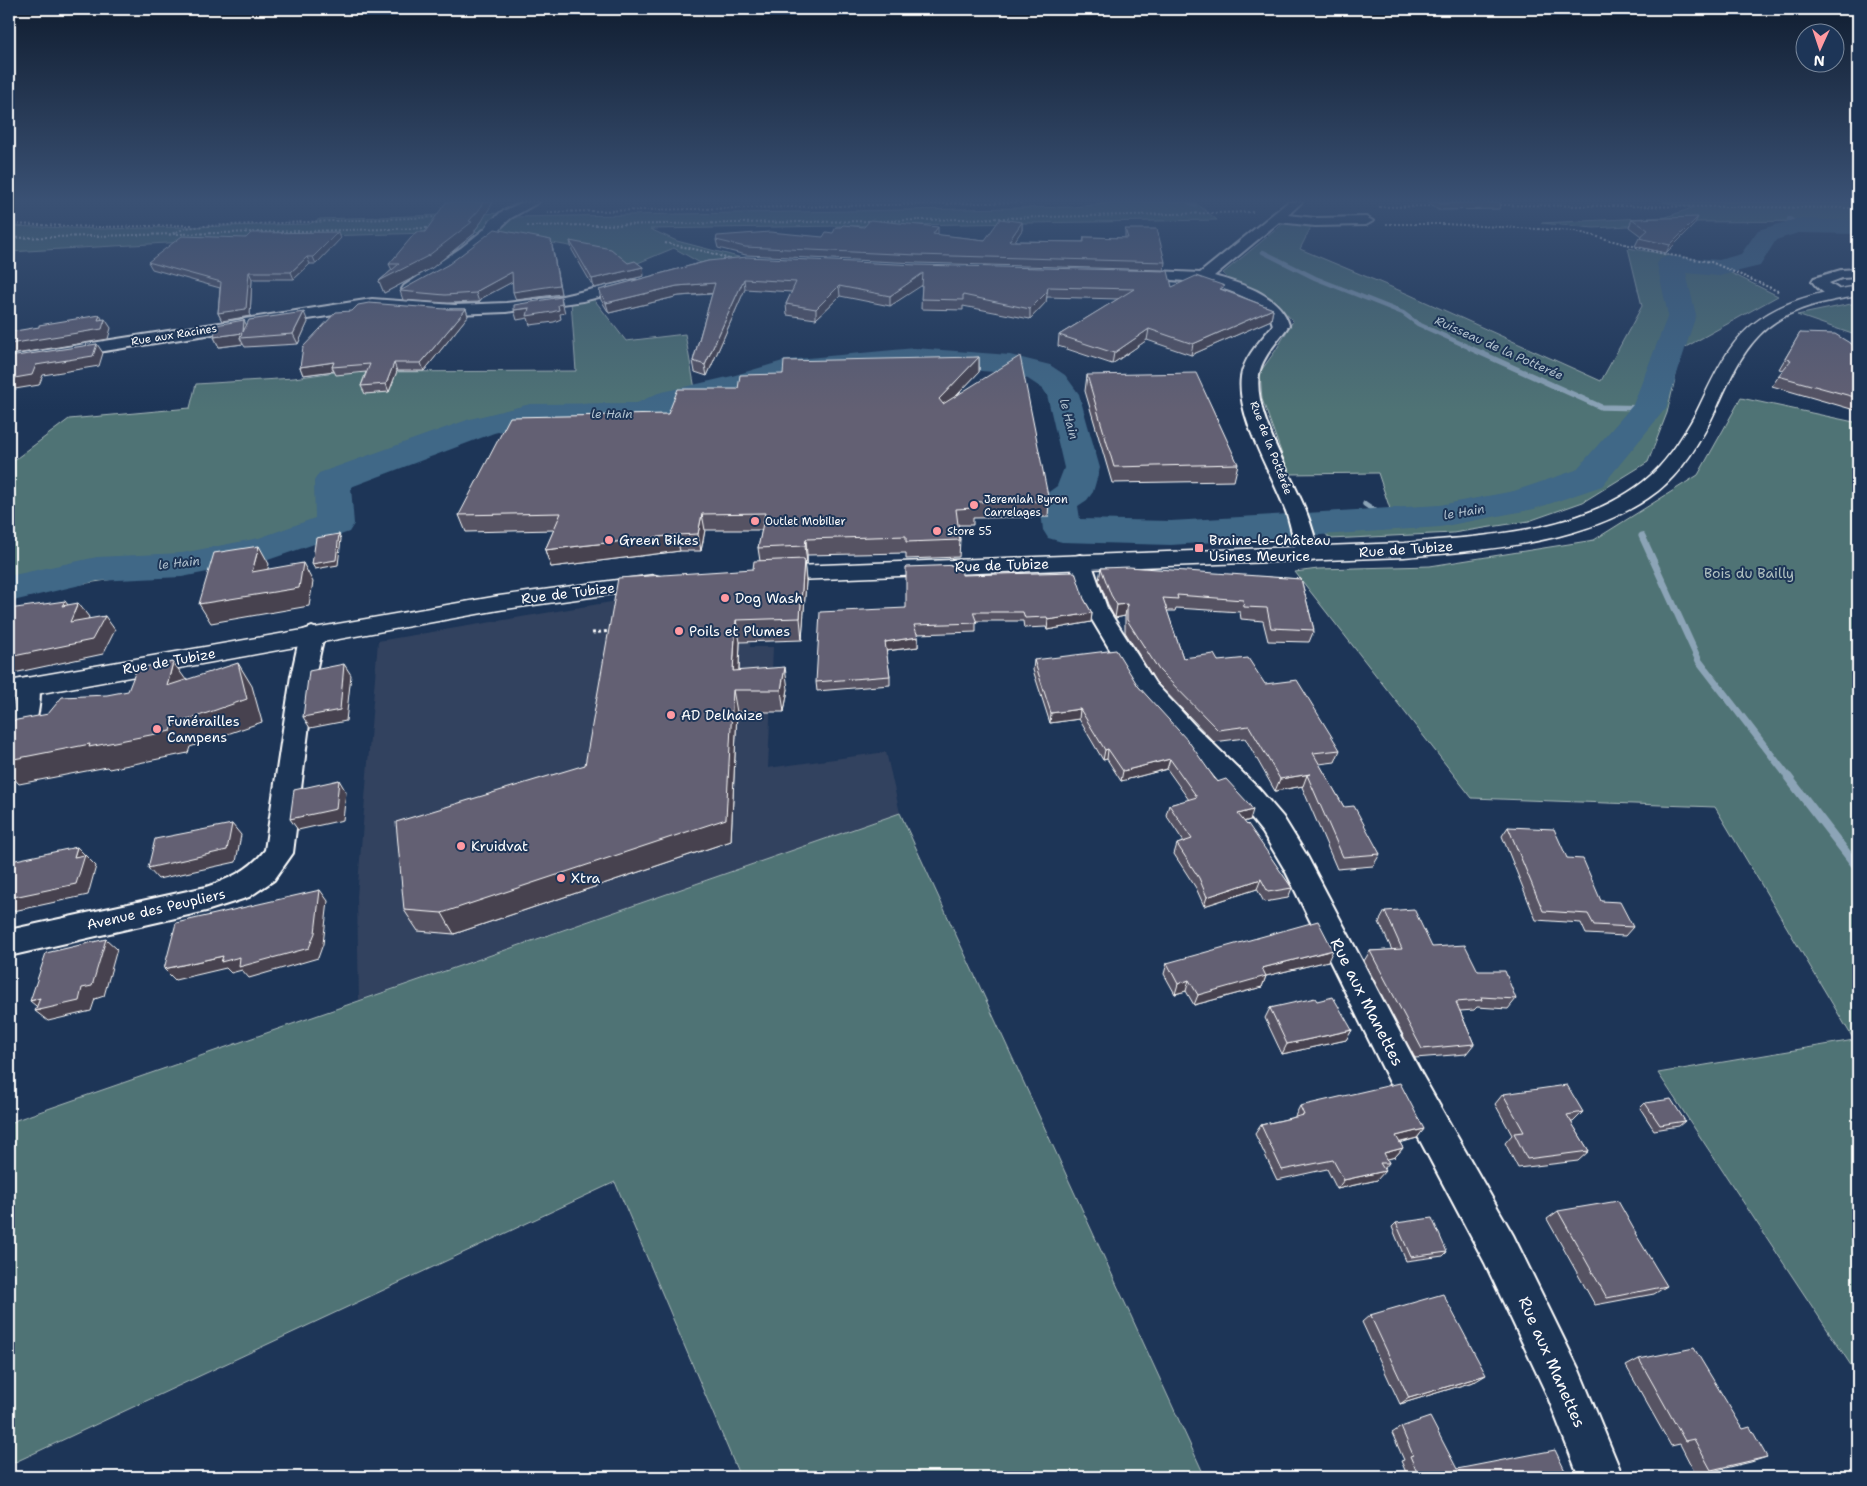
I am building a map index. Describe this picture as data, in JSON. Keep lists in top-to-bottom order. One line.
{"streets":{"main road":["Rue de Tubize"],"street":["Rue aux Racines","Rue de la Pottérée","Avenue des Peupliers","Rue aux Manettes"]},"crossings":[["Rue de la Pottérée","Rue de Tubize"],["Rue de Tubize","Avenue des Peupliers"],["Rue de Tubize","Rue aux Manettes"]],"water":["Ruisseau de la Potterée","le Hain"],"parks":["Bois du Bailly"],"places":{"other":["Jeremiah Byron Carrelages","Outlet Mobilier","Store 55","Green Bikes","Dog Wash","Poils et Plumes","AD Delhaize","Funérailles Campens","Kruidvat","Xtra"],"transit":["Braine-le-Château Usines Meurice"]},"north":"bottom"}
